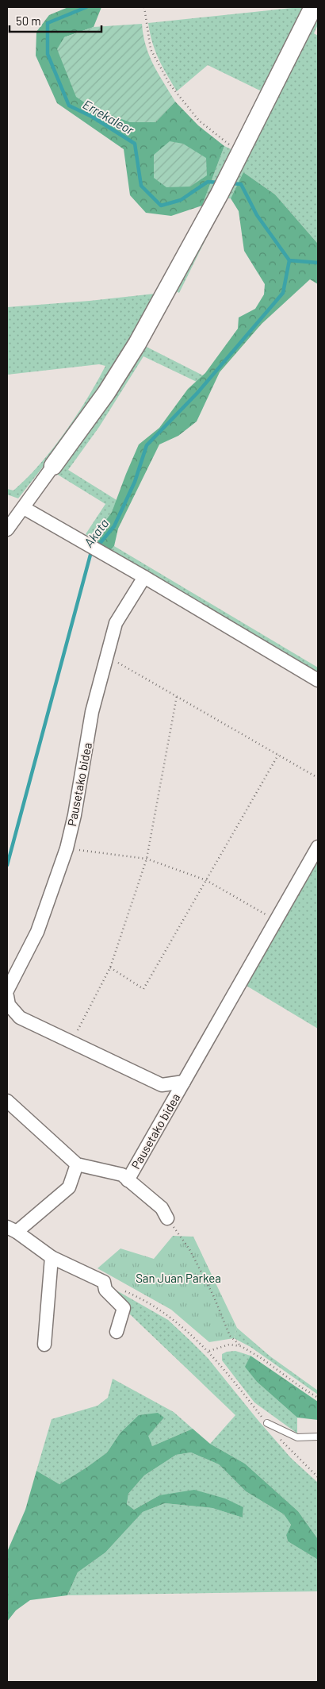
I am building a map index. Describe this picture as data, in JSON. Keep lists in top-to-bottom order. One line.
{"streets":{"street":["Pausetako bidea"]},"water":["Errekaleor","Akata"],"parks":["San Juan Parkea"],"scale_bar":"50 m"}
